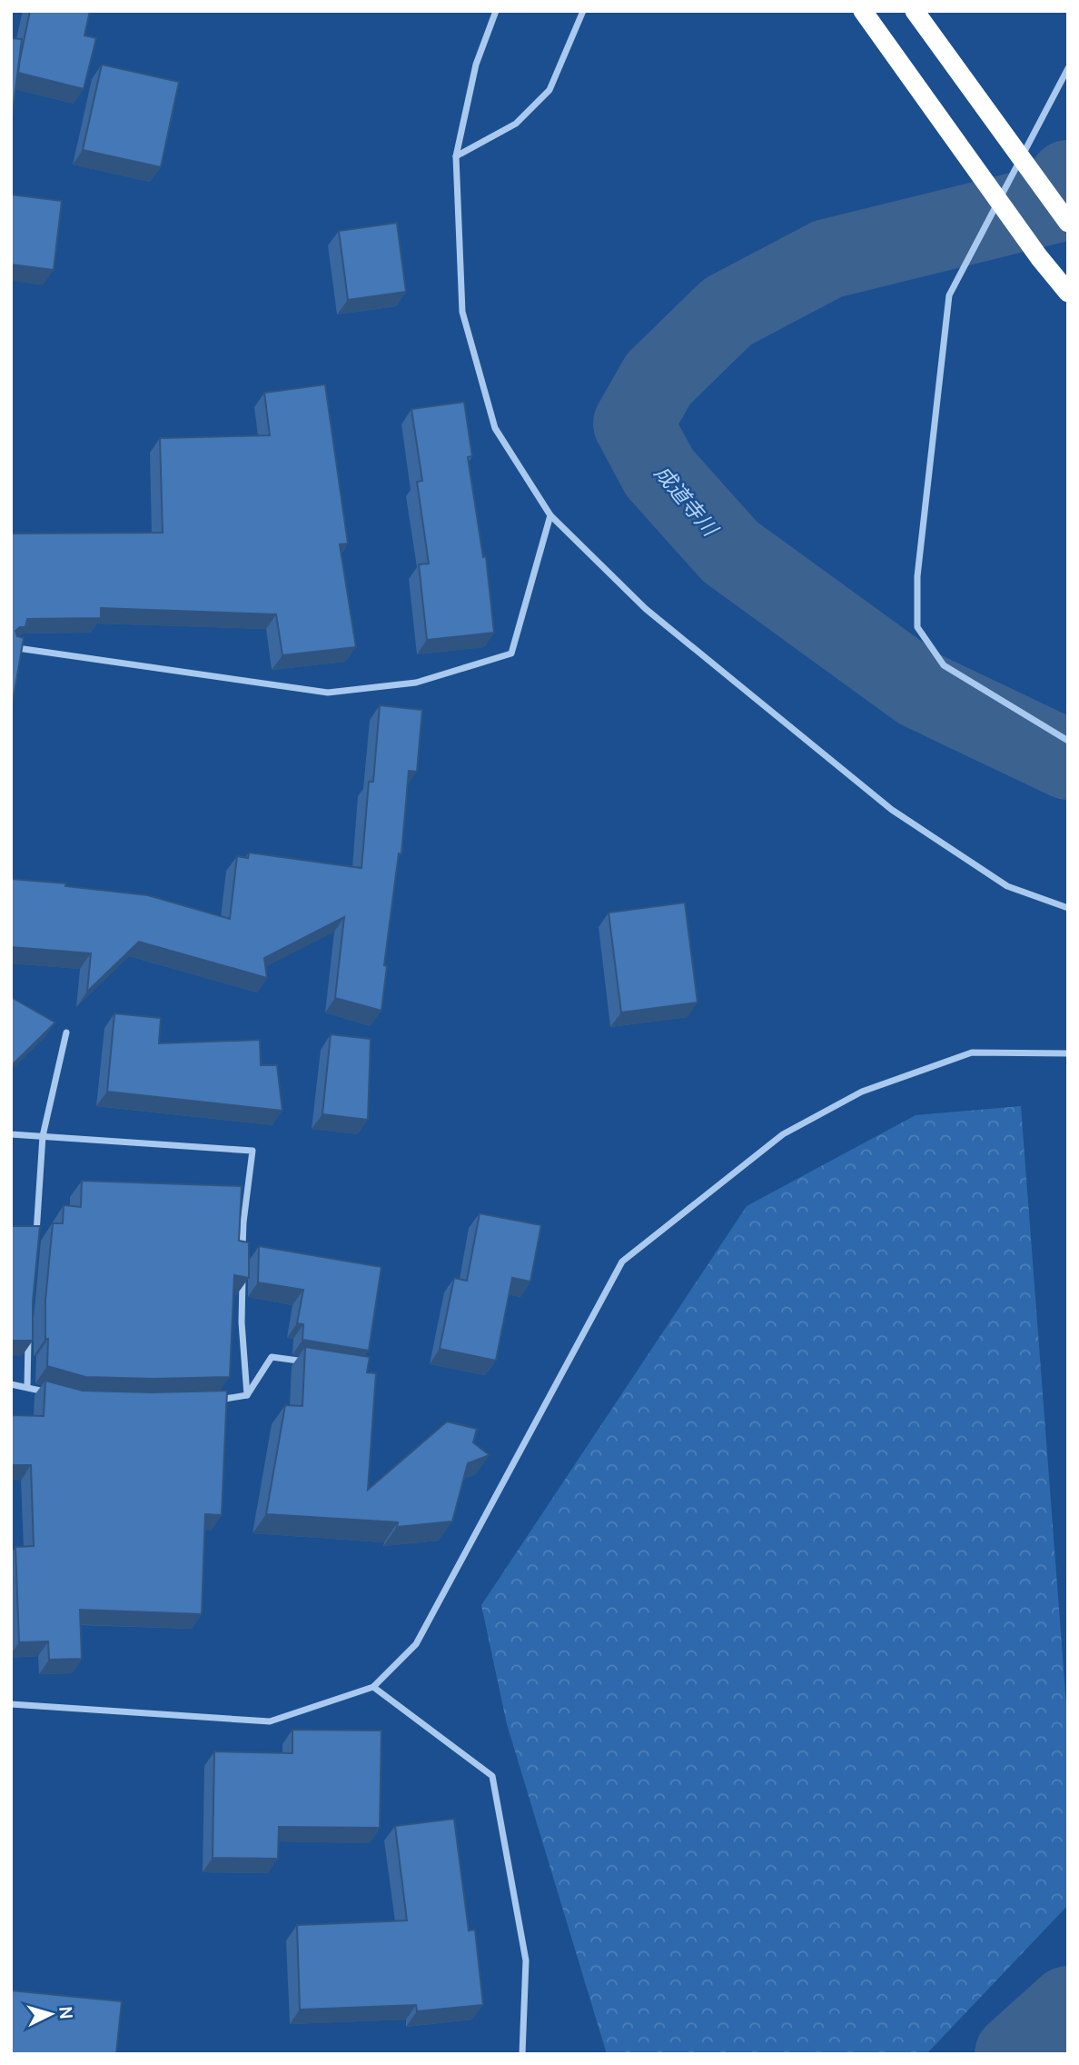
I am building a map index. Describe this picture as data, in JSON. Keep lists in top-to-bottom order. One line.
{"water":["成道寺川"],"north":"right"}
